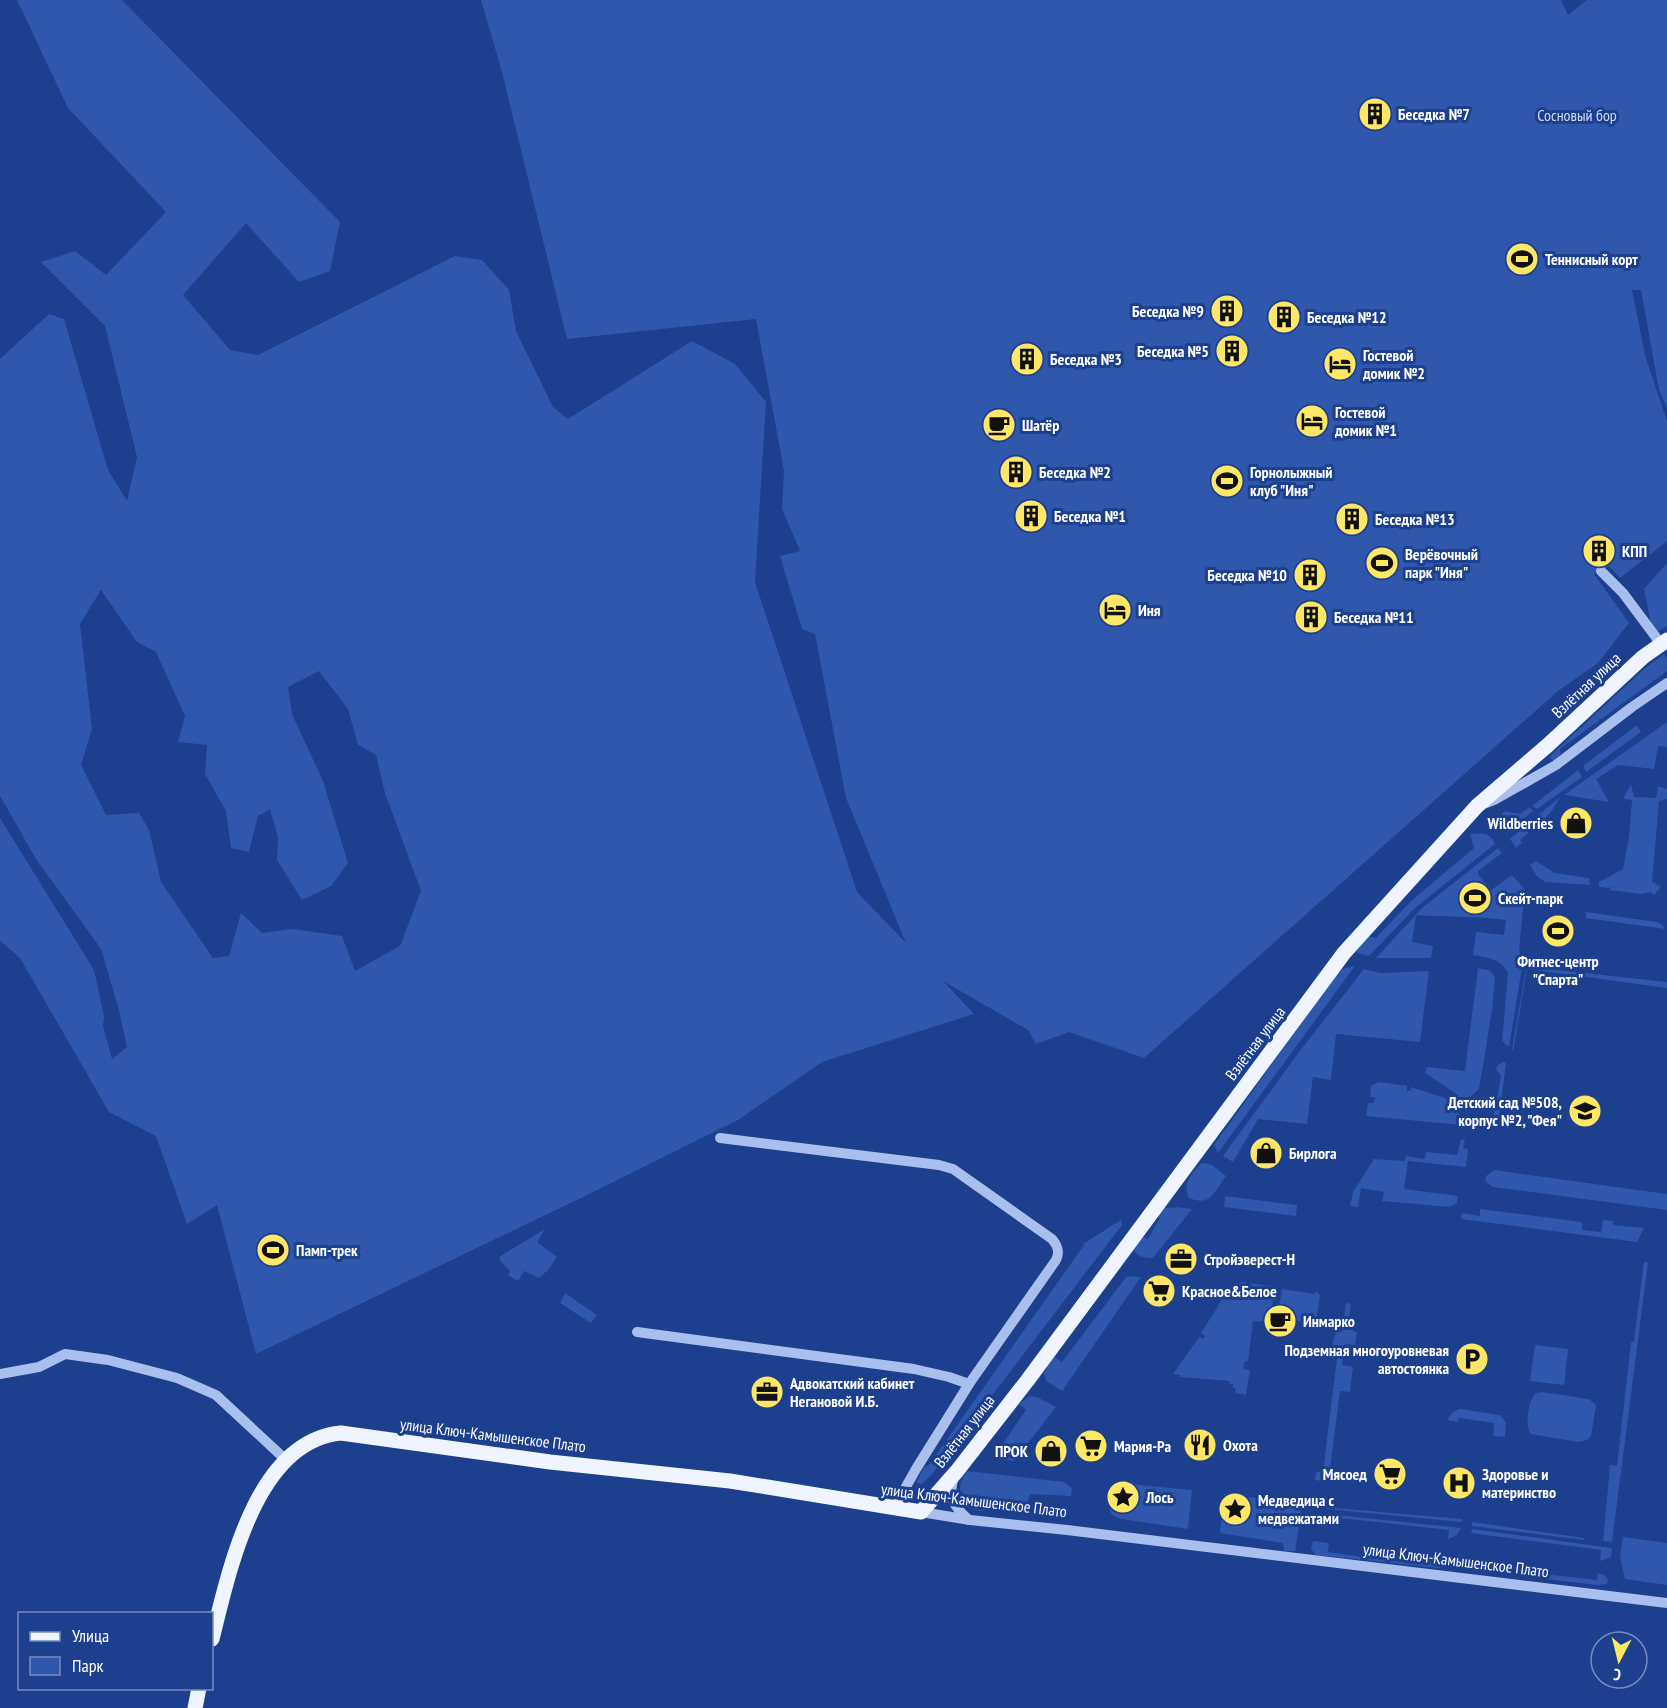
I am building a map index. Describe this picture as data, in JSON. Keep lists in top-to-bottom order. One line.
{"streets":{"main road":["Взлётная улица","улица Ключ-Камышенское Плато"]},"crossings":[["Взлётная улица","улица Ключ-Камышенское Плато"]],"parks":["Сосновый бор"],"places":{"building":["Беседка №7","Беседка №9","Беседка №12","Беседка №5","Беседка №3","Беседка №2","Беседка №1","Беседка №13","КПП","Беседка №10","Беседка №11"],"sports":["Теннисный корт","Горнолыжный клуб \"Иня\"","Верёвочный парк \"Иня\"","Скейт-парк","Фитнес-центр \"Спарта\"","Памп-трек"],"hotel":["Гостевой домик №2","Гостевой домик №1","Иня"],"cafe":["Шатёр","Инмарко"],"shop":["Wildberries","Бирлога","ПРОК"],"school or university":["Детский сад №508, корпус №2, \"Фея\""],"office":["Стройэверест-Н","Адвокатский кабинет Негановой И.Б."],"supermarket":["Красное&Белое","Мария-Ра","Мясоед"],"parking":["Подземная многоуровневая автостоянка"],"restaurant":["Охота"],"hospital":["Здоровье и материнство"],"place":["Лось","Медведица с медвежатами"]},"legend":["Улица","Парк"],"north":"bottom"}
